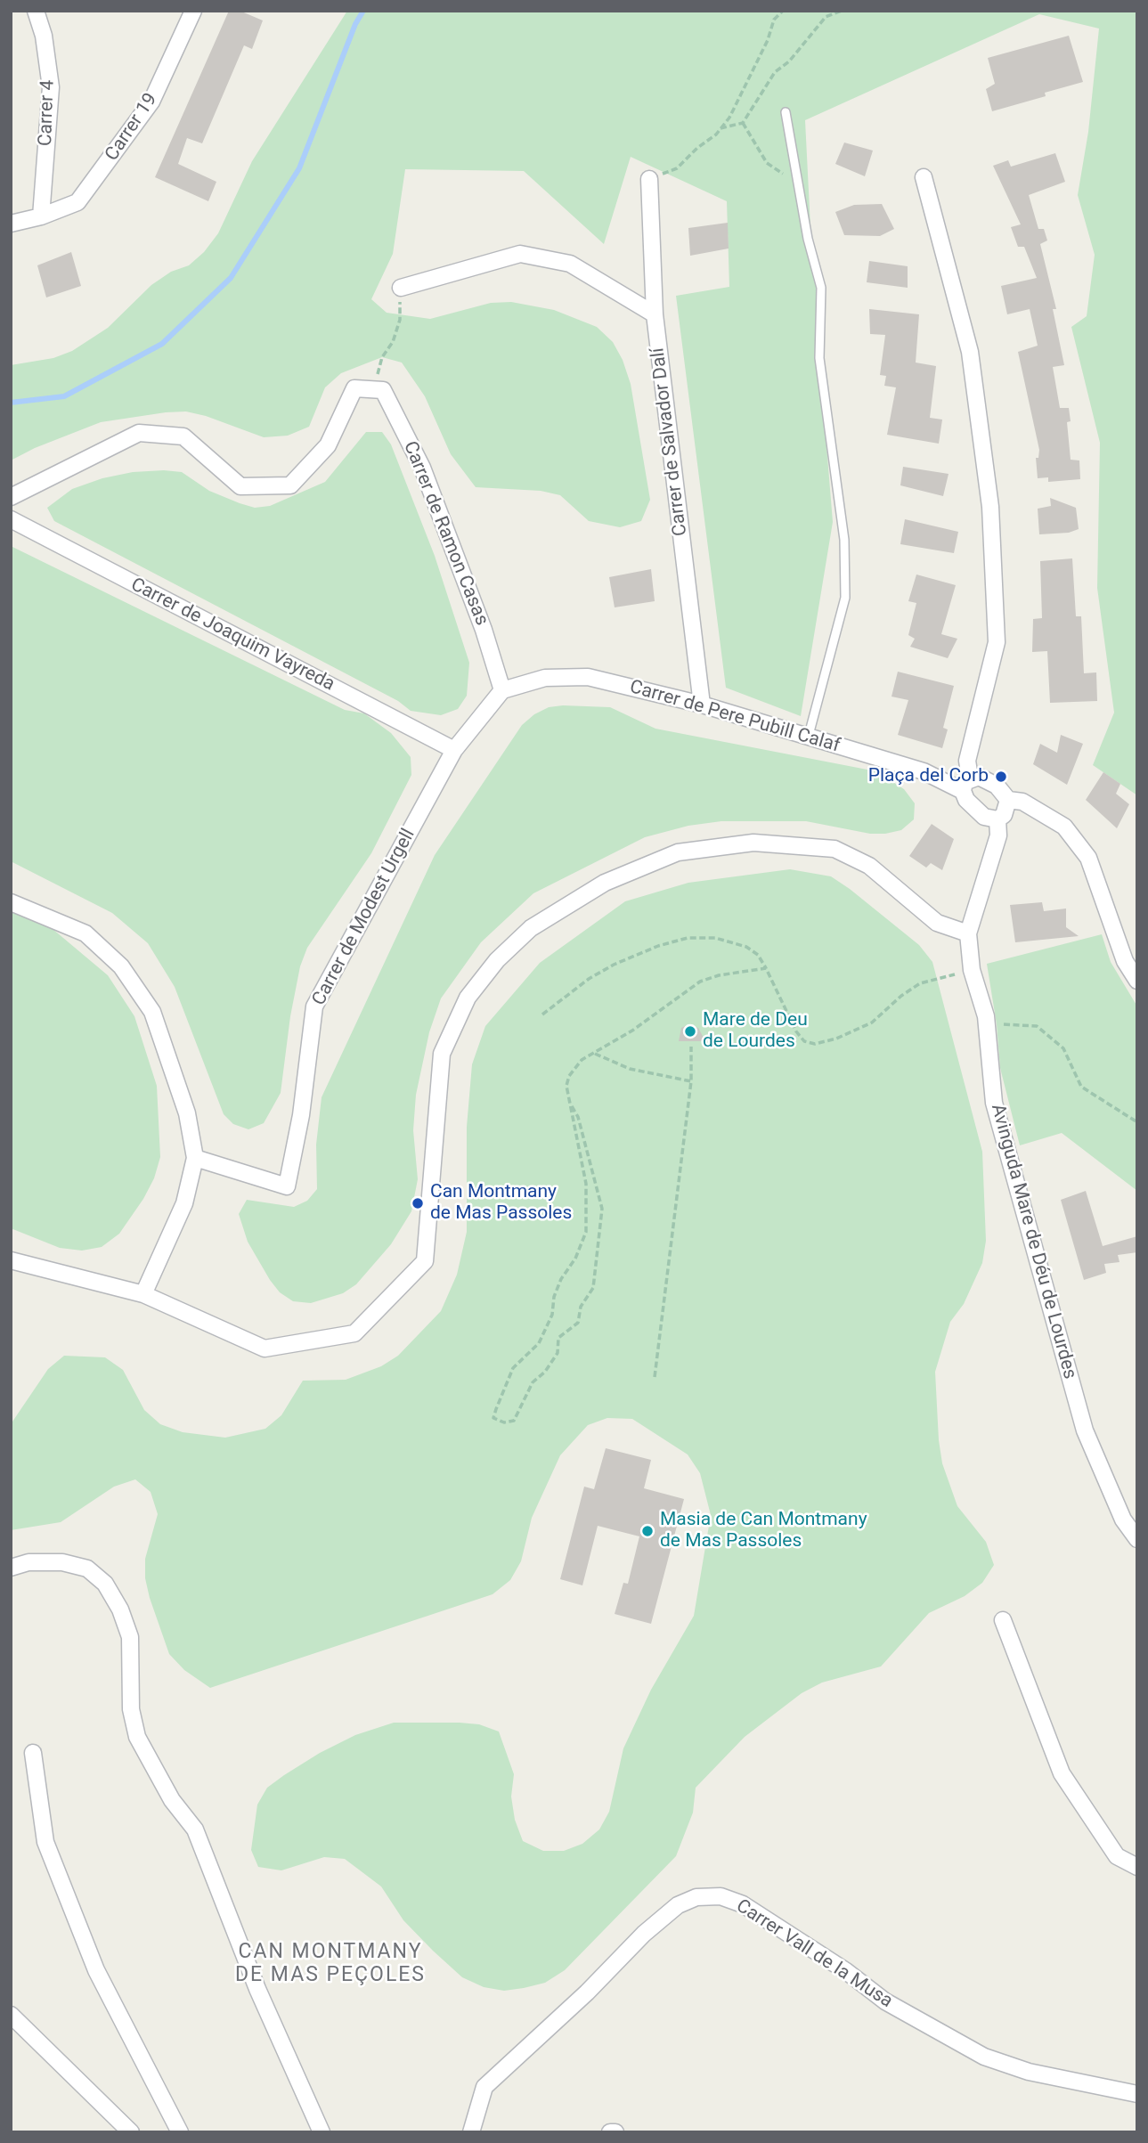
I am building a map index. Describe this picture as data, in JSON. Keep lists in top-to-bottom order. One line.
{"streets":{"street":["Carrer 4","Carrer 19","Carrer de Salvador Dalí","Carrer de Ramon Casas","Carrer de Joaquim Vayreda","Carrer de Pere Pubill Calaf","Carrer de Modest Urgell","Avinguda Mare de Déu de Lourdes","Carrer Vall de la Musa"]},"crossings":[["Carrer 4","Carrer 19"],["Carrer de Salvador Dalí","Carrer de Pere Pubill Calaf"],["Carrer de Ramon Casas","Carrer de Pere Pubill Calaf"],["Carrer de Ramon Casas","Carrer de Modest Urgell"],["Carrer de Joaquim Vayreda","Carrer de Modest Urgell"],["Carrer de Pere Pubill Calaf","Carrer de Modest Urgell"],["Carrer de Pere Pubill Calaf","Avinguda Mare de Déu de Lourdes"]],"districts":["CAN MONTMANY DE MAS PEÇOLES"],"places":["Plaça del Corb","Mare de Deu de Lourdes","Can Montmany de Mas Passoles","Masia de Can Montmany de Mas Passoles"]}
